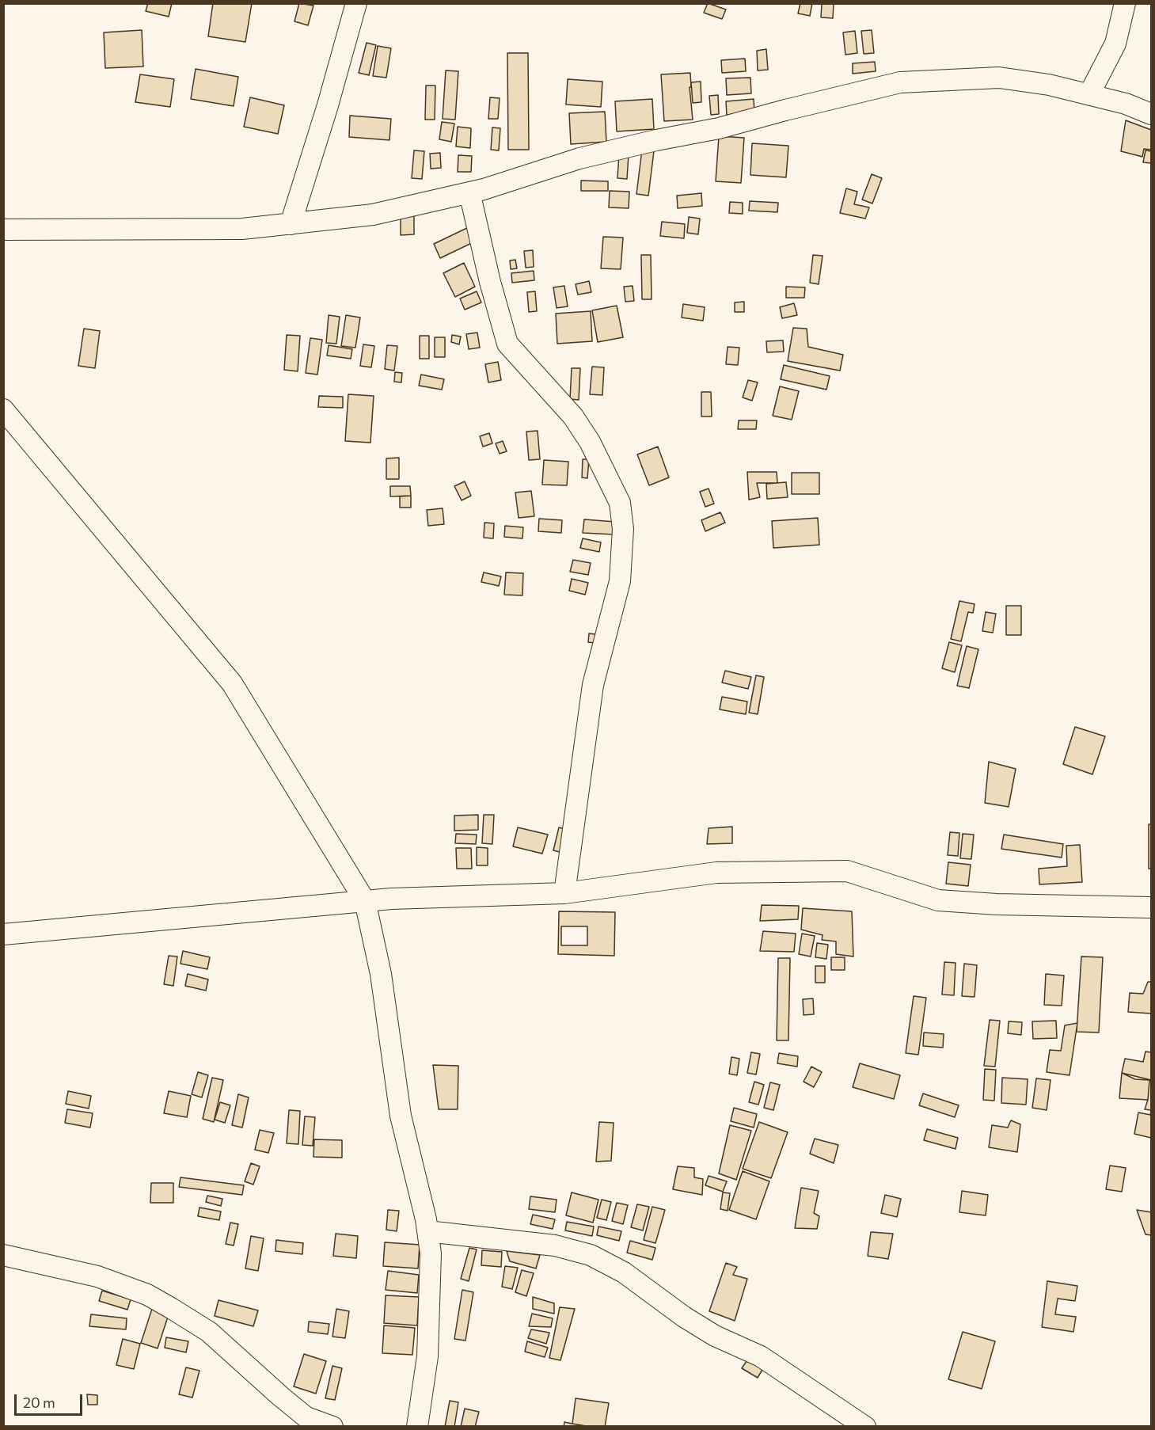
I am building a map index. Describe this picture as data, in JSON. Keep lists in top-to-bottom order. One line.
{"scale_bar":"20 m"}
